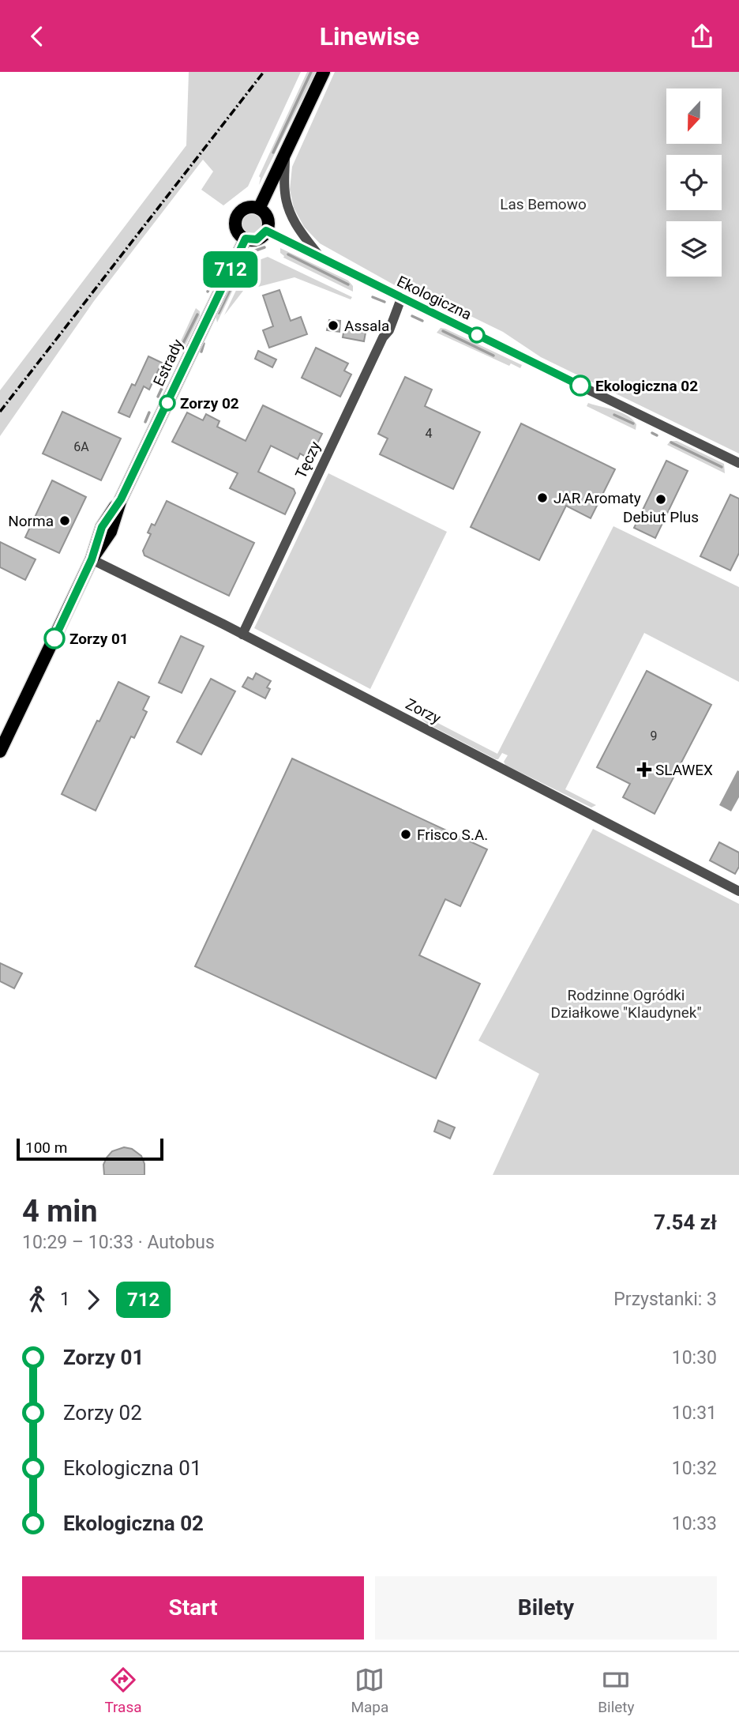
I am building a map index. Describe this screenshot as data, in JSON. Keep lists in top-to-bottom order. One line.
{"streets":{"main road":["Estrady"],"street":["Ekologiczna","Tęczy","Zorzy"]},"crossings":[["Ekologiczna","Estrady"],["Ekologiczna","Tęczy"],["Estrady","Zorzy"],["Tęczy","Zorzy"]],"parks":["Las Bemowo","Rodzinne Ogródki Działkowe \"Klaudynek\""],"places":{"other":["Assala","Ekologiczna 02","Zorzy 02","JAR Aromaty","Debiut Plus","Norma","Zorzy 01","Frisco S.A."],"health":["SLAWEX"]},"lines":["bus line 712"],"house_numbers":["4","6A","9"],"scale_bar":"100 m","north":"bottom","page":{"header":"Linewise","on_map":"712","scale":"100 m","heading":["4 min","10:29 – 10:33 · Autobus","7.54 zł"],"legs":["1","712","Przystanki: 3"],"list":[{"name":"Zorzy 01","value":"10:30"},{"name":"Zorzy 02","value":"10:31"},{"name":"Ekologiczna 01","value":"10:32"},{"name":"Ekologiczna 02","value":"10:33"}],"buttons":["Start","Bilety"],"tabs":["Trasa","Mapa","Bilety"]}}
